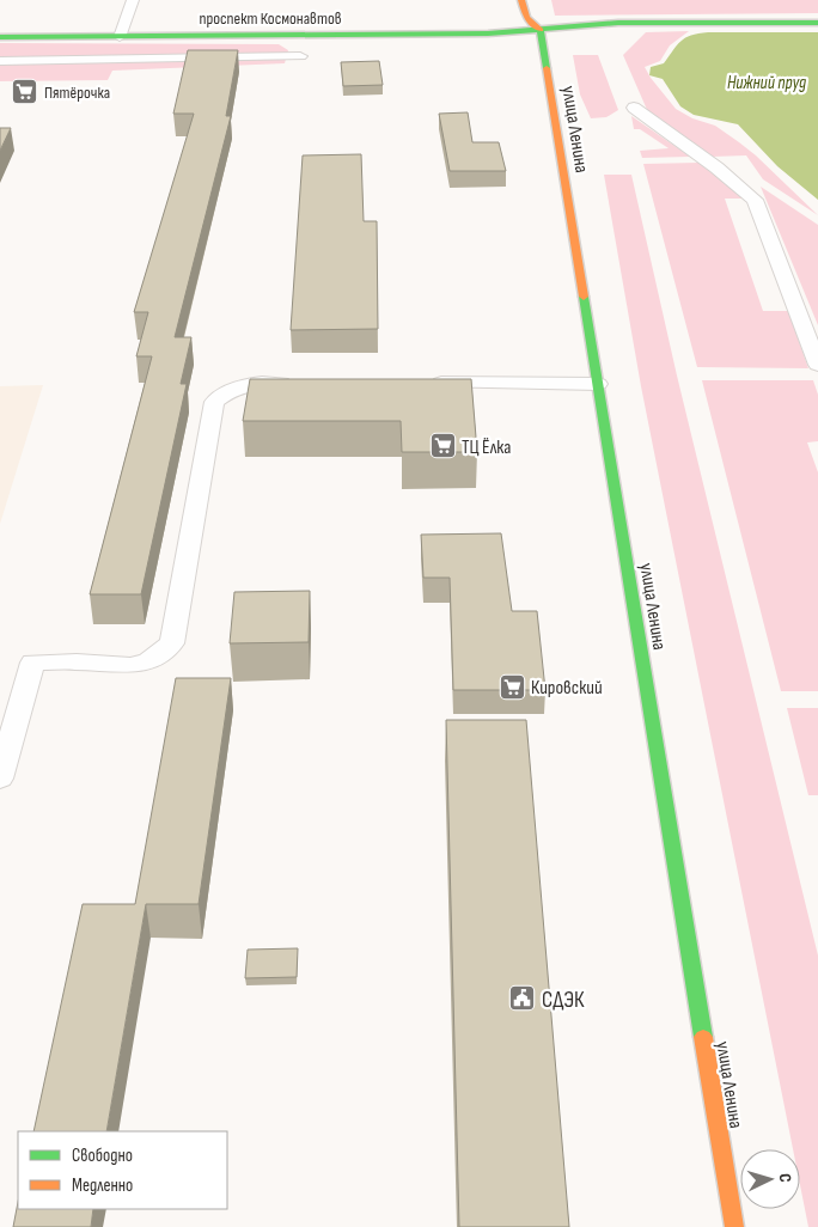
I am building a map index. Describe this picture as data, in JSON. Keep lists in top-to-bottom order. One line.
{"streets":{"main road":["проспект Космонавтов","улица Ленина"]},"crossings":[["проспект Космонавтов","улица Ленина"]],"water":["Нижний пруд"],"places":{"supermarket":["Пятёрочка","ТЦ Ёлка","Кировский"],"public building":["СДЭК"]},"legend":["Свободно","Медленно"],"north":"right"}
